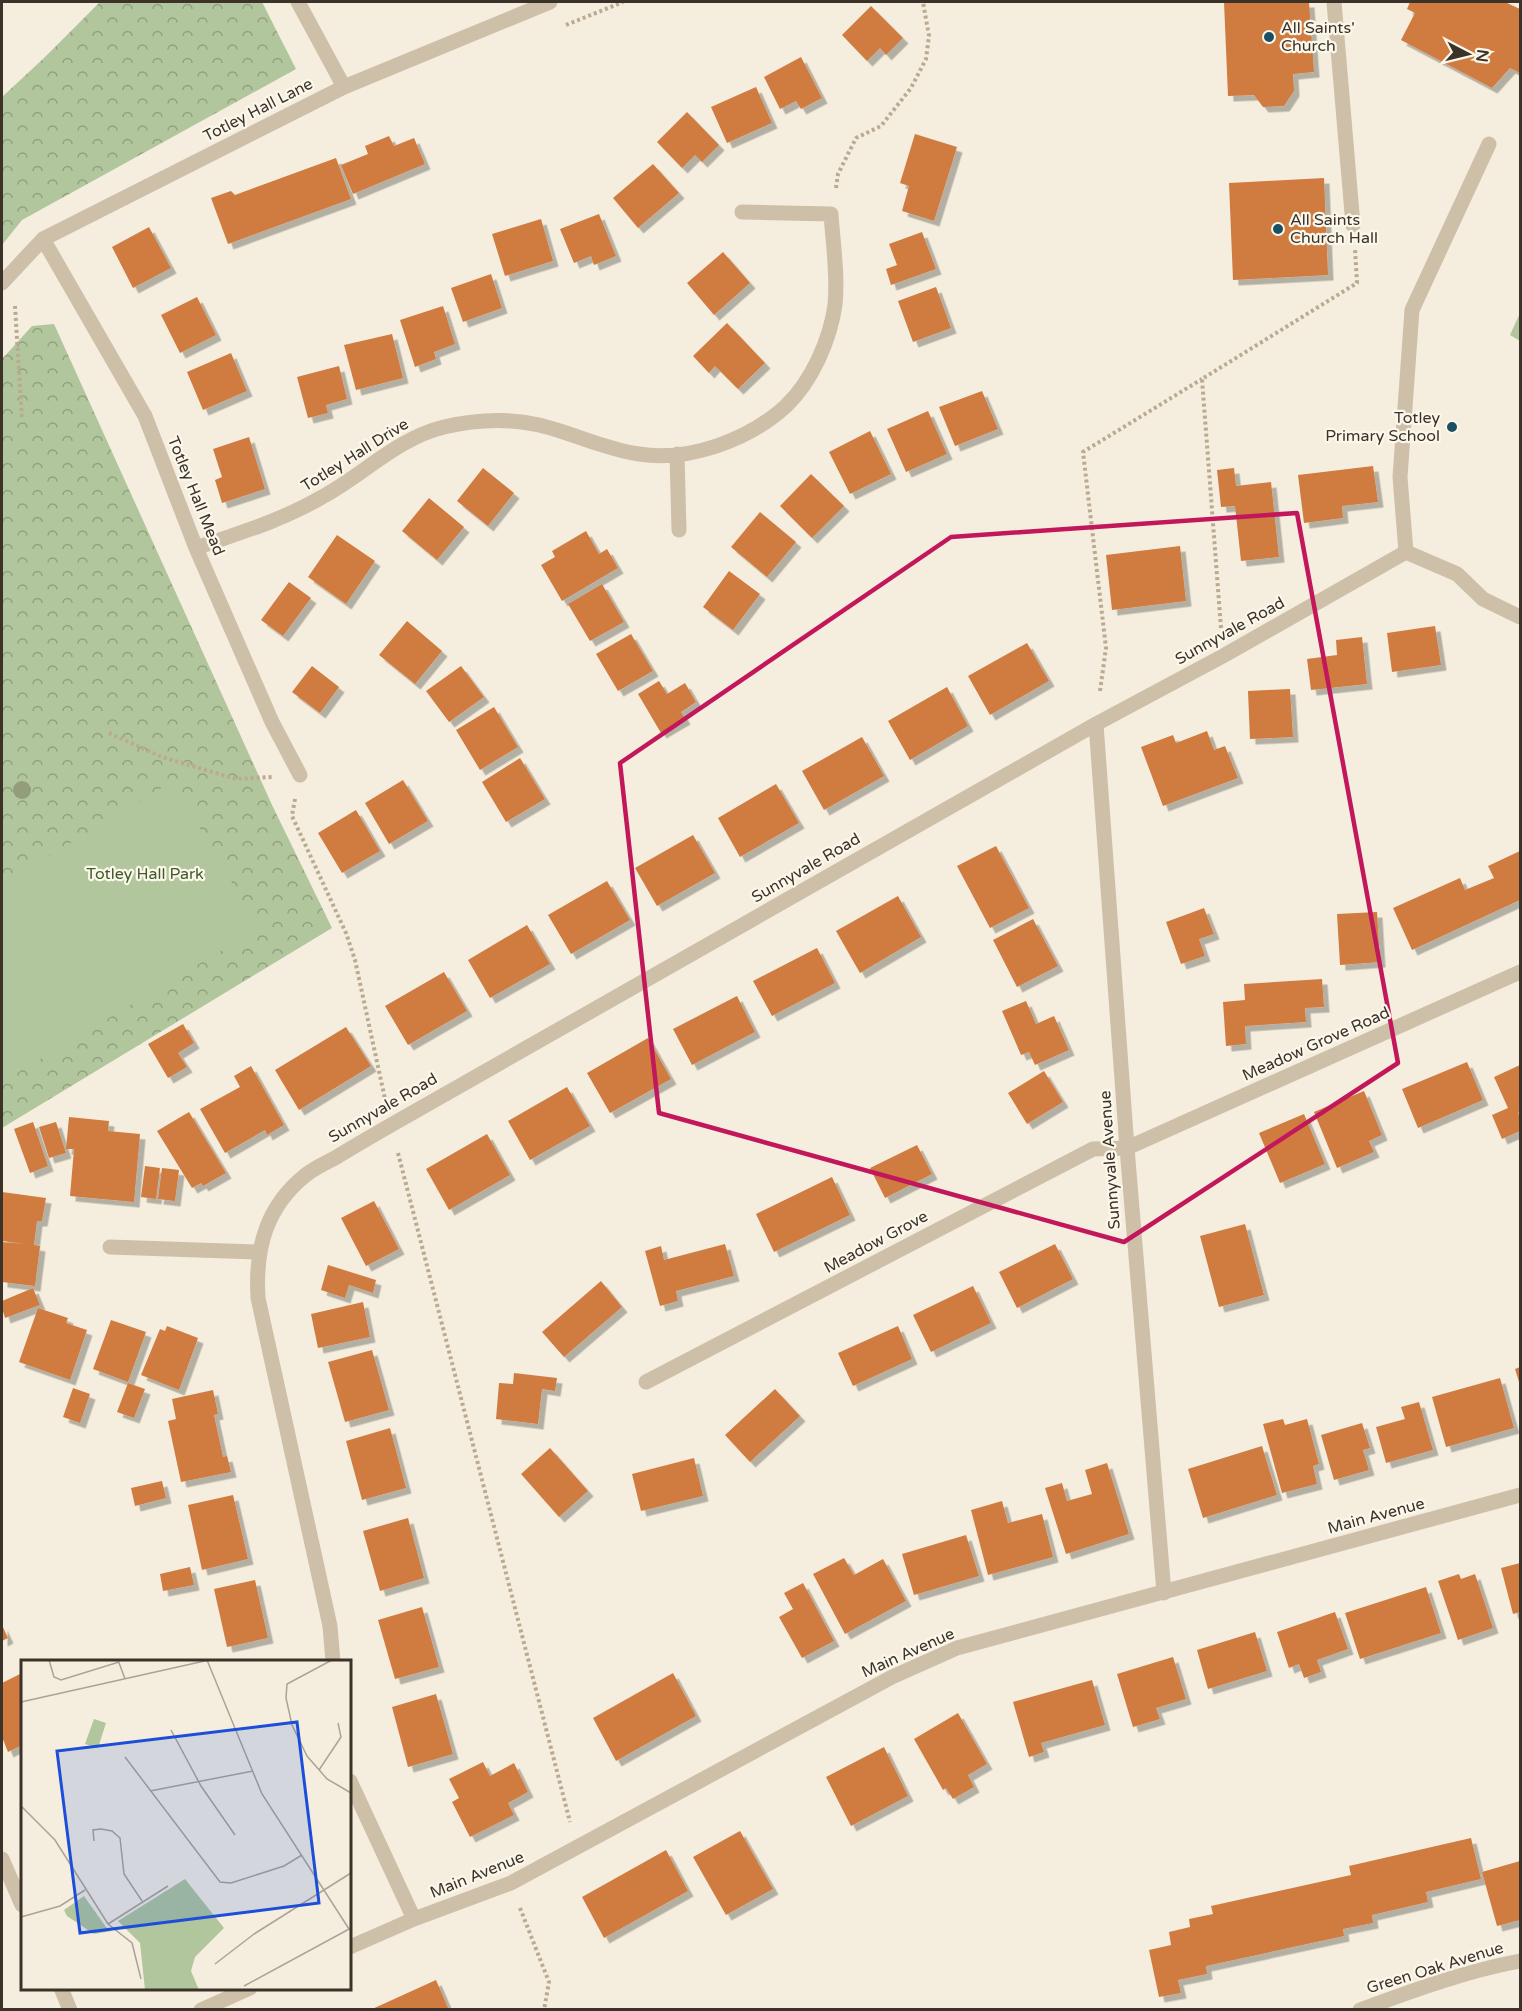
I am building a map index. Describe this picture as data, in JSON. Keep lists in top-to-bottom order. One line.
{"streets":{"street":["Totley Hall Lane","Totley Hall Drive","Totley Hall Mead","Sunnyvale Road","Meadow Grove Road","Sunnyvale Avenue","Meadow Grove","Main Avenue","Green Oak Avenue"]},"crossings":[["Totley Hall Lane","Totley Hall Mead"],["Totley Hall Drive","Totley Hall Mead"],["Sunnyvale Road","Sunnyvale Avenue"],["Meadow Grove Road","Sunnyvale Avenue"],["Meadow Grove Road","Meadow Grove"],["Sunnyvale Avenue","Meadow Grove"],["Sunnyvale Avenue","Main Avenue"]],"parks":["Totley Hall Park"],"places":["All Saints' Church","All Saints Church Hall","Totley Primary School"],"north":"right"}
